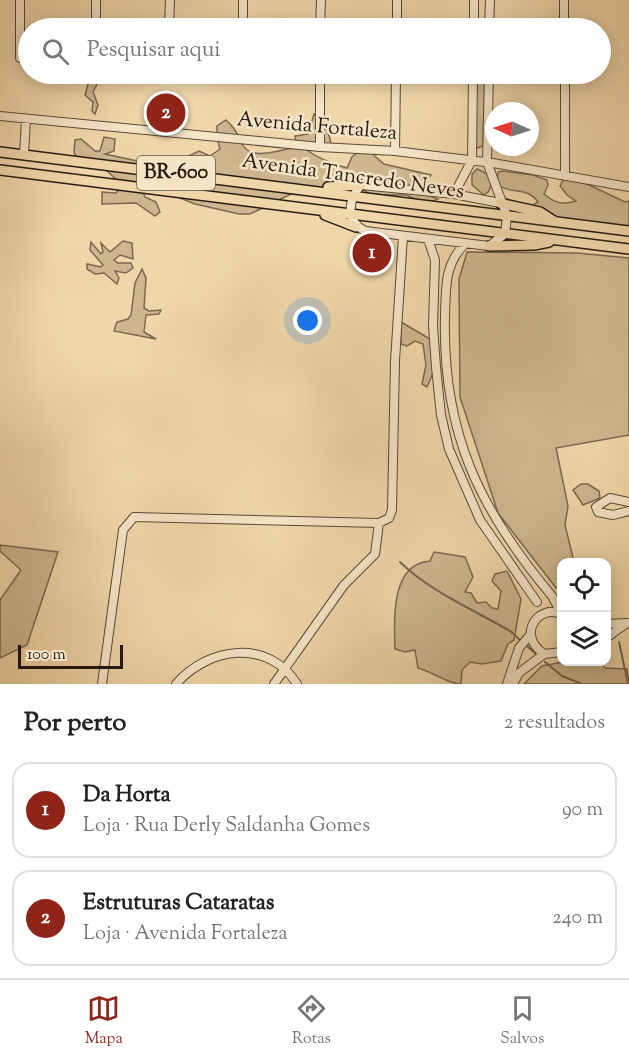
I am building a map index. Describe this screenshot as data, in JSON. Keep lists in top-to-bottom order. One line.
{"streets":{"main road":["BR-600","Avenida Tancredo Neves"],"street":["Avenida Fortaleza"]},"scale_bar":"100 m","north":"left","page":{"search":"Pesquisar aqui","pins":["2","1"],"scale":"100 m","heading":["Por perto","2 resultados"],"list":[{"mark":"1","name":"Da Horta","note":"Loja · Rua Derly Saldanha Gomes","value":"90 m"},{"mark":"2","name":"Estruturas Cataratas","note":"Loja · Avenida Fortaleza","value":"240 m"}],"nav":["Mapa","Rotas","Salvos"]}}
